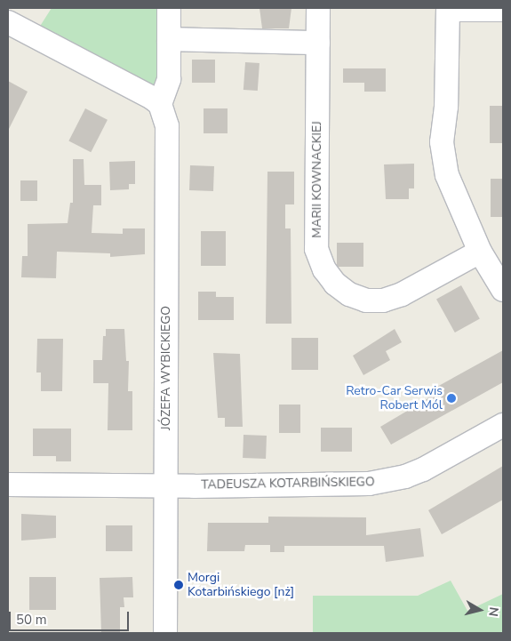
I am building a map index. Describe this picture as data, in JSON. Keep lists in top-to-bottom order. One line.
{"streets":{"street":["MARII KOWNACKIEJ","JÓZEFA WYBICKIEGO","TADEUSZA KOTARBIŃSKIEGO"]},"crossings":[["JÓZEFA WYBICKIEGO","TADEUSZA KOTARBIŃSKIEGO"]],"places":["Retro-Car Serwis Robert Mól","Morgi Kotarbińskiego [nż]"],"scale_bar":"50 m","north":"right"}
